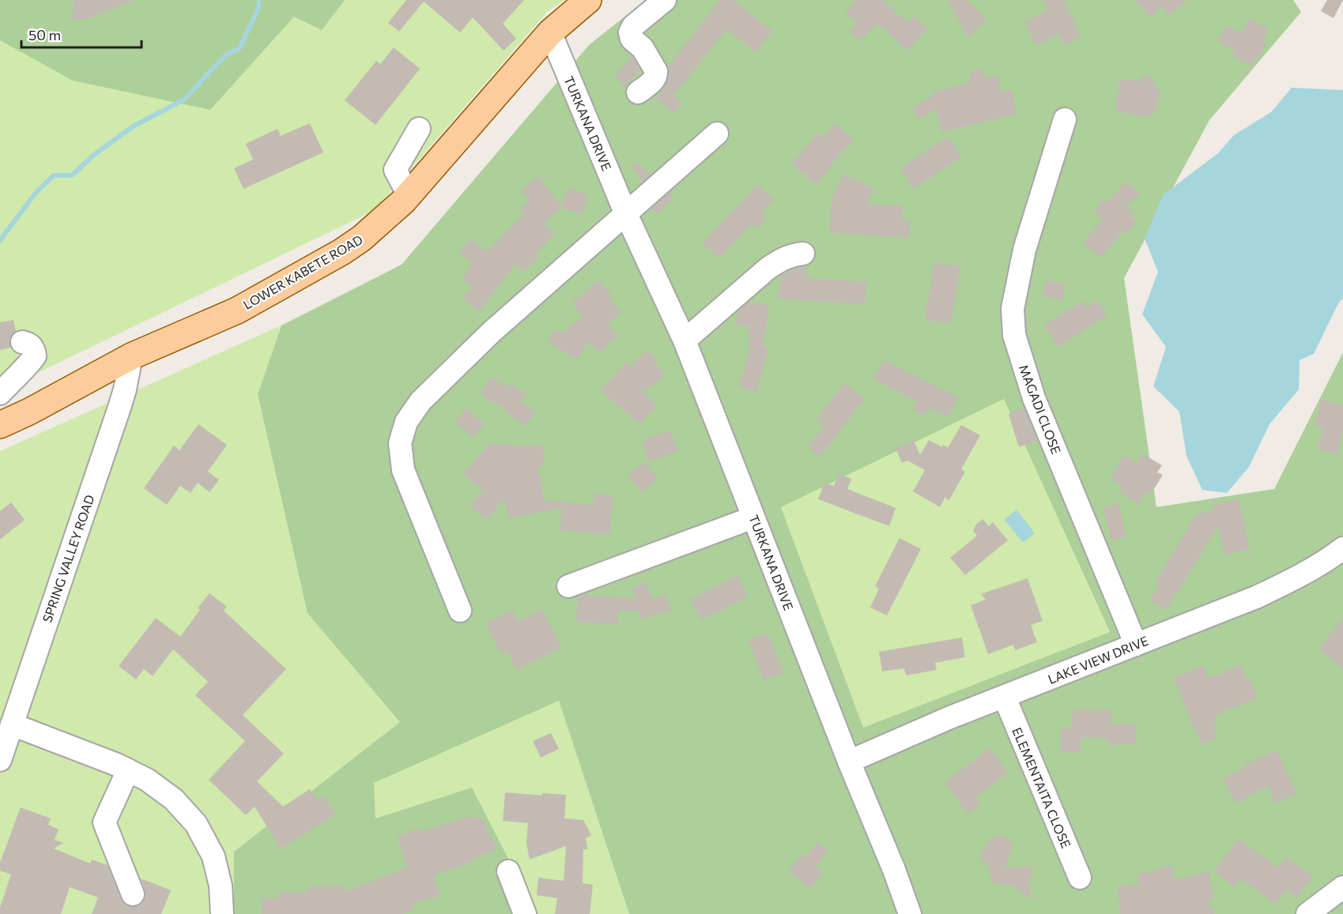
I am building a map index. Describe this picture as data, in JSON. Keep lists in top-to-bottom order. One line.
{"streets":{"main road":["LOWER KABETE ROAD"],"street":["TURKANA DRIVE","MAGADI CLOSE","SPRING VALLEY ROAD","LAKE VIEW DRIVE","ELEMENTAITA CLOSE"]},"crossings":[["TURKANA DRIVE","LOWER KABETE ROAD"],["TURKANA DRIVE","LAKE VIEW DRIVE"],["LOWER KABETE ROAD","SPRING VALLEY ROAD"],["MAGADI CLOSE","LAKE VIEW DRIVE"],["LAKE VIEW DRIVE","ELEMENTAITA CLOSE"]],"scale_bar":"50 m"}
